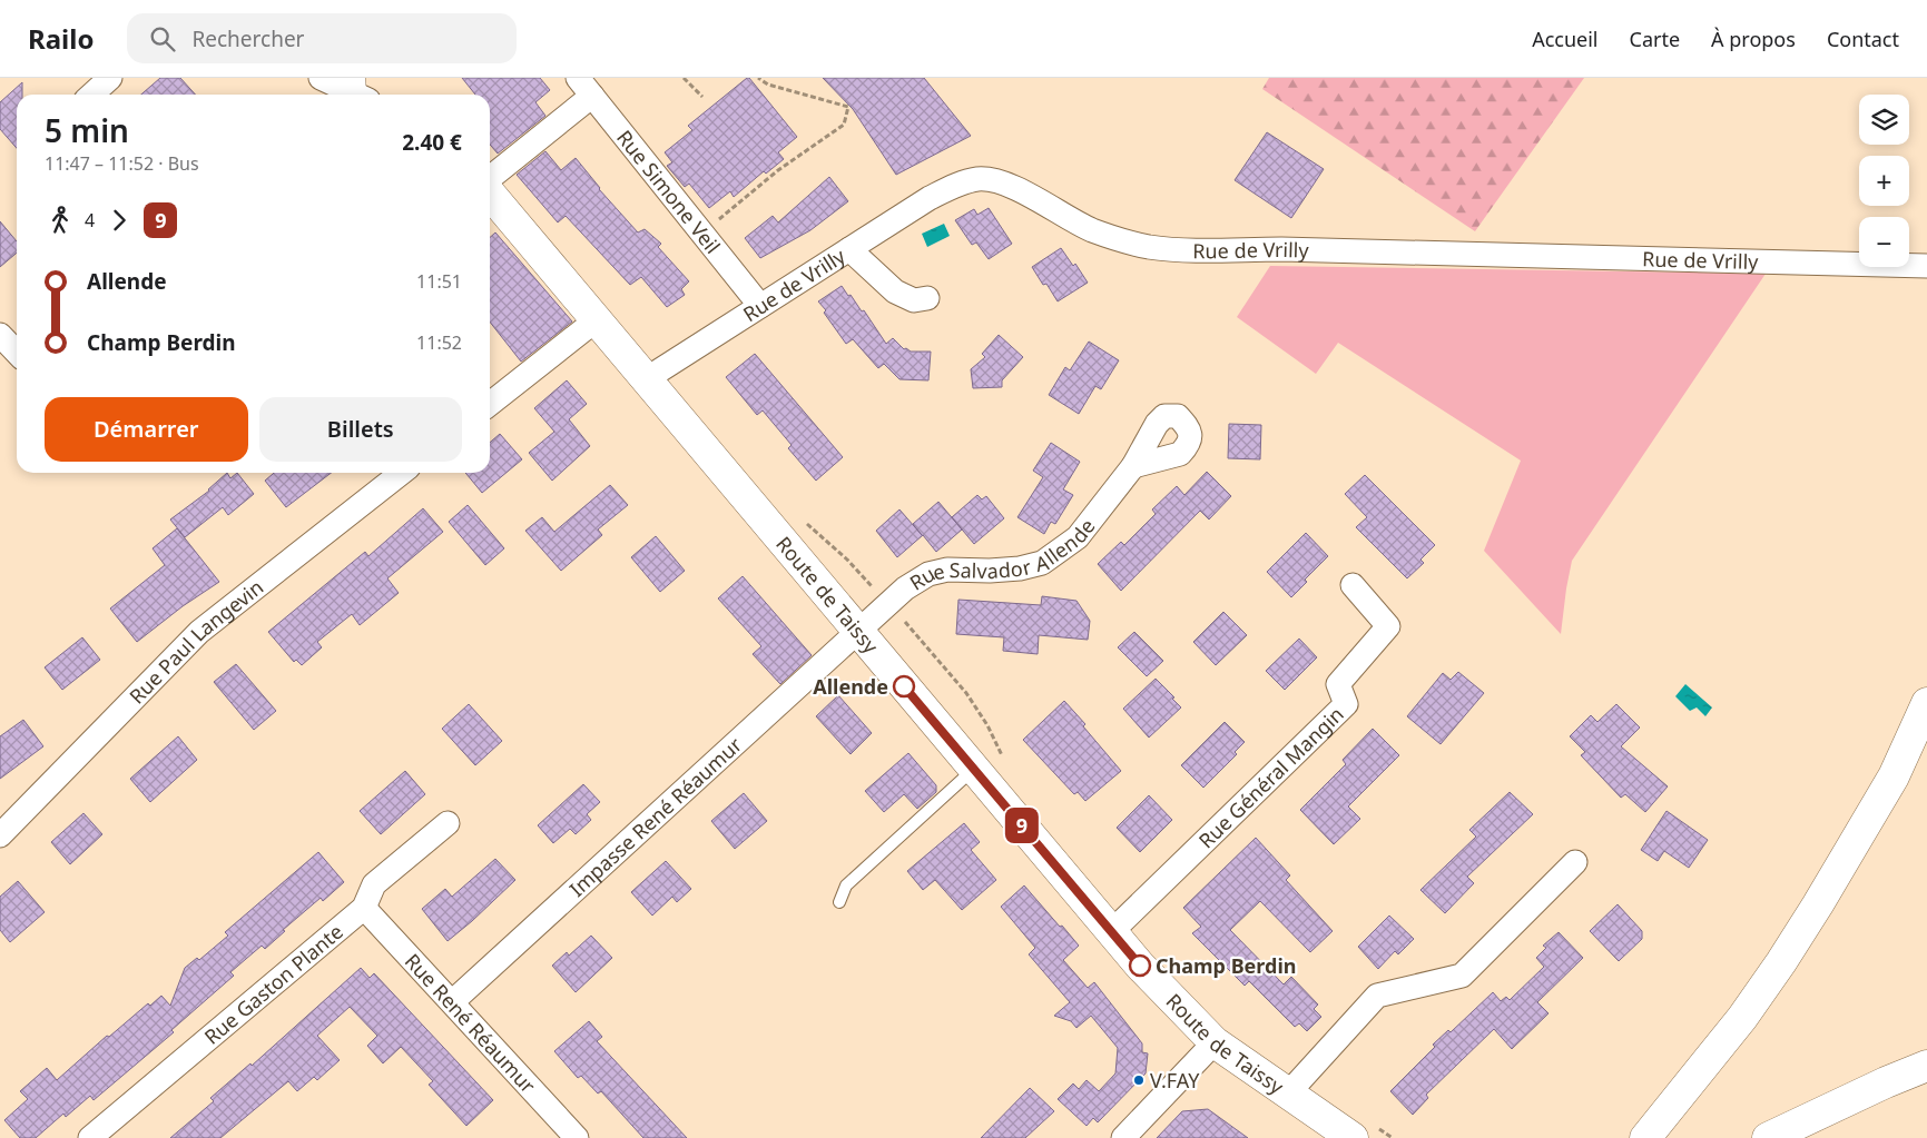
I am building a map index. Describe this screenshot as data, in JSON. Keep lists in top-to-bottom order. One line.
{"streets":{"main road":["Route de Taissy"],"street":["Rue Simone Veil","Rue de Vrilly","Rue Salvador Allende","Rue Paul Langevin","Rue Général Mangin","Impasse René Réaumur","Rue Gaston Plante","Rue René Réaumur"]},"crossings":[["Rue Simone Veil","Rue de Vrilly"],["Rue de Vrilly","Route de Taissy"],["Rue Salvador Allende","Route de Taissy"],["Rue Salvador Allende","Impasse René Réaumur"],["Route de Taissy","Rue Général Mangin"],["Route de Taissy","Impasse René Réaumur"],["Impasse René Réaumur","Rue René Réaumur"],["Rue Gaston Plante","Rue René Réaumur"]],"places":["Allende","Champ Berdin","V.FAY"],"lines":["bus line 9"],"page":{"header":"Railo","search":"Rechercher","nav":["Accueil","Carte","À propos","Contact"],"on_map":"9","map_buttons":["+","−"],"heading":["5 min","11:47 – 11:52 · Bus","2.40 €"],"legs":["4","9"],"list":[{"name":"Allende","value":"11:51"},{"name":"Champ Berdin","value":"11:52"}],"buttons":["Démarrer","Billets"]}}
